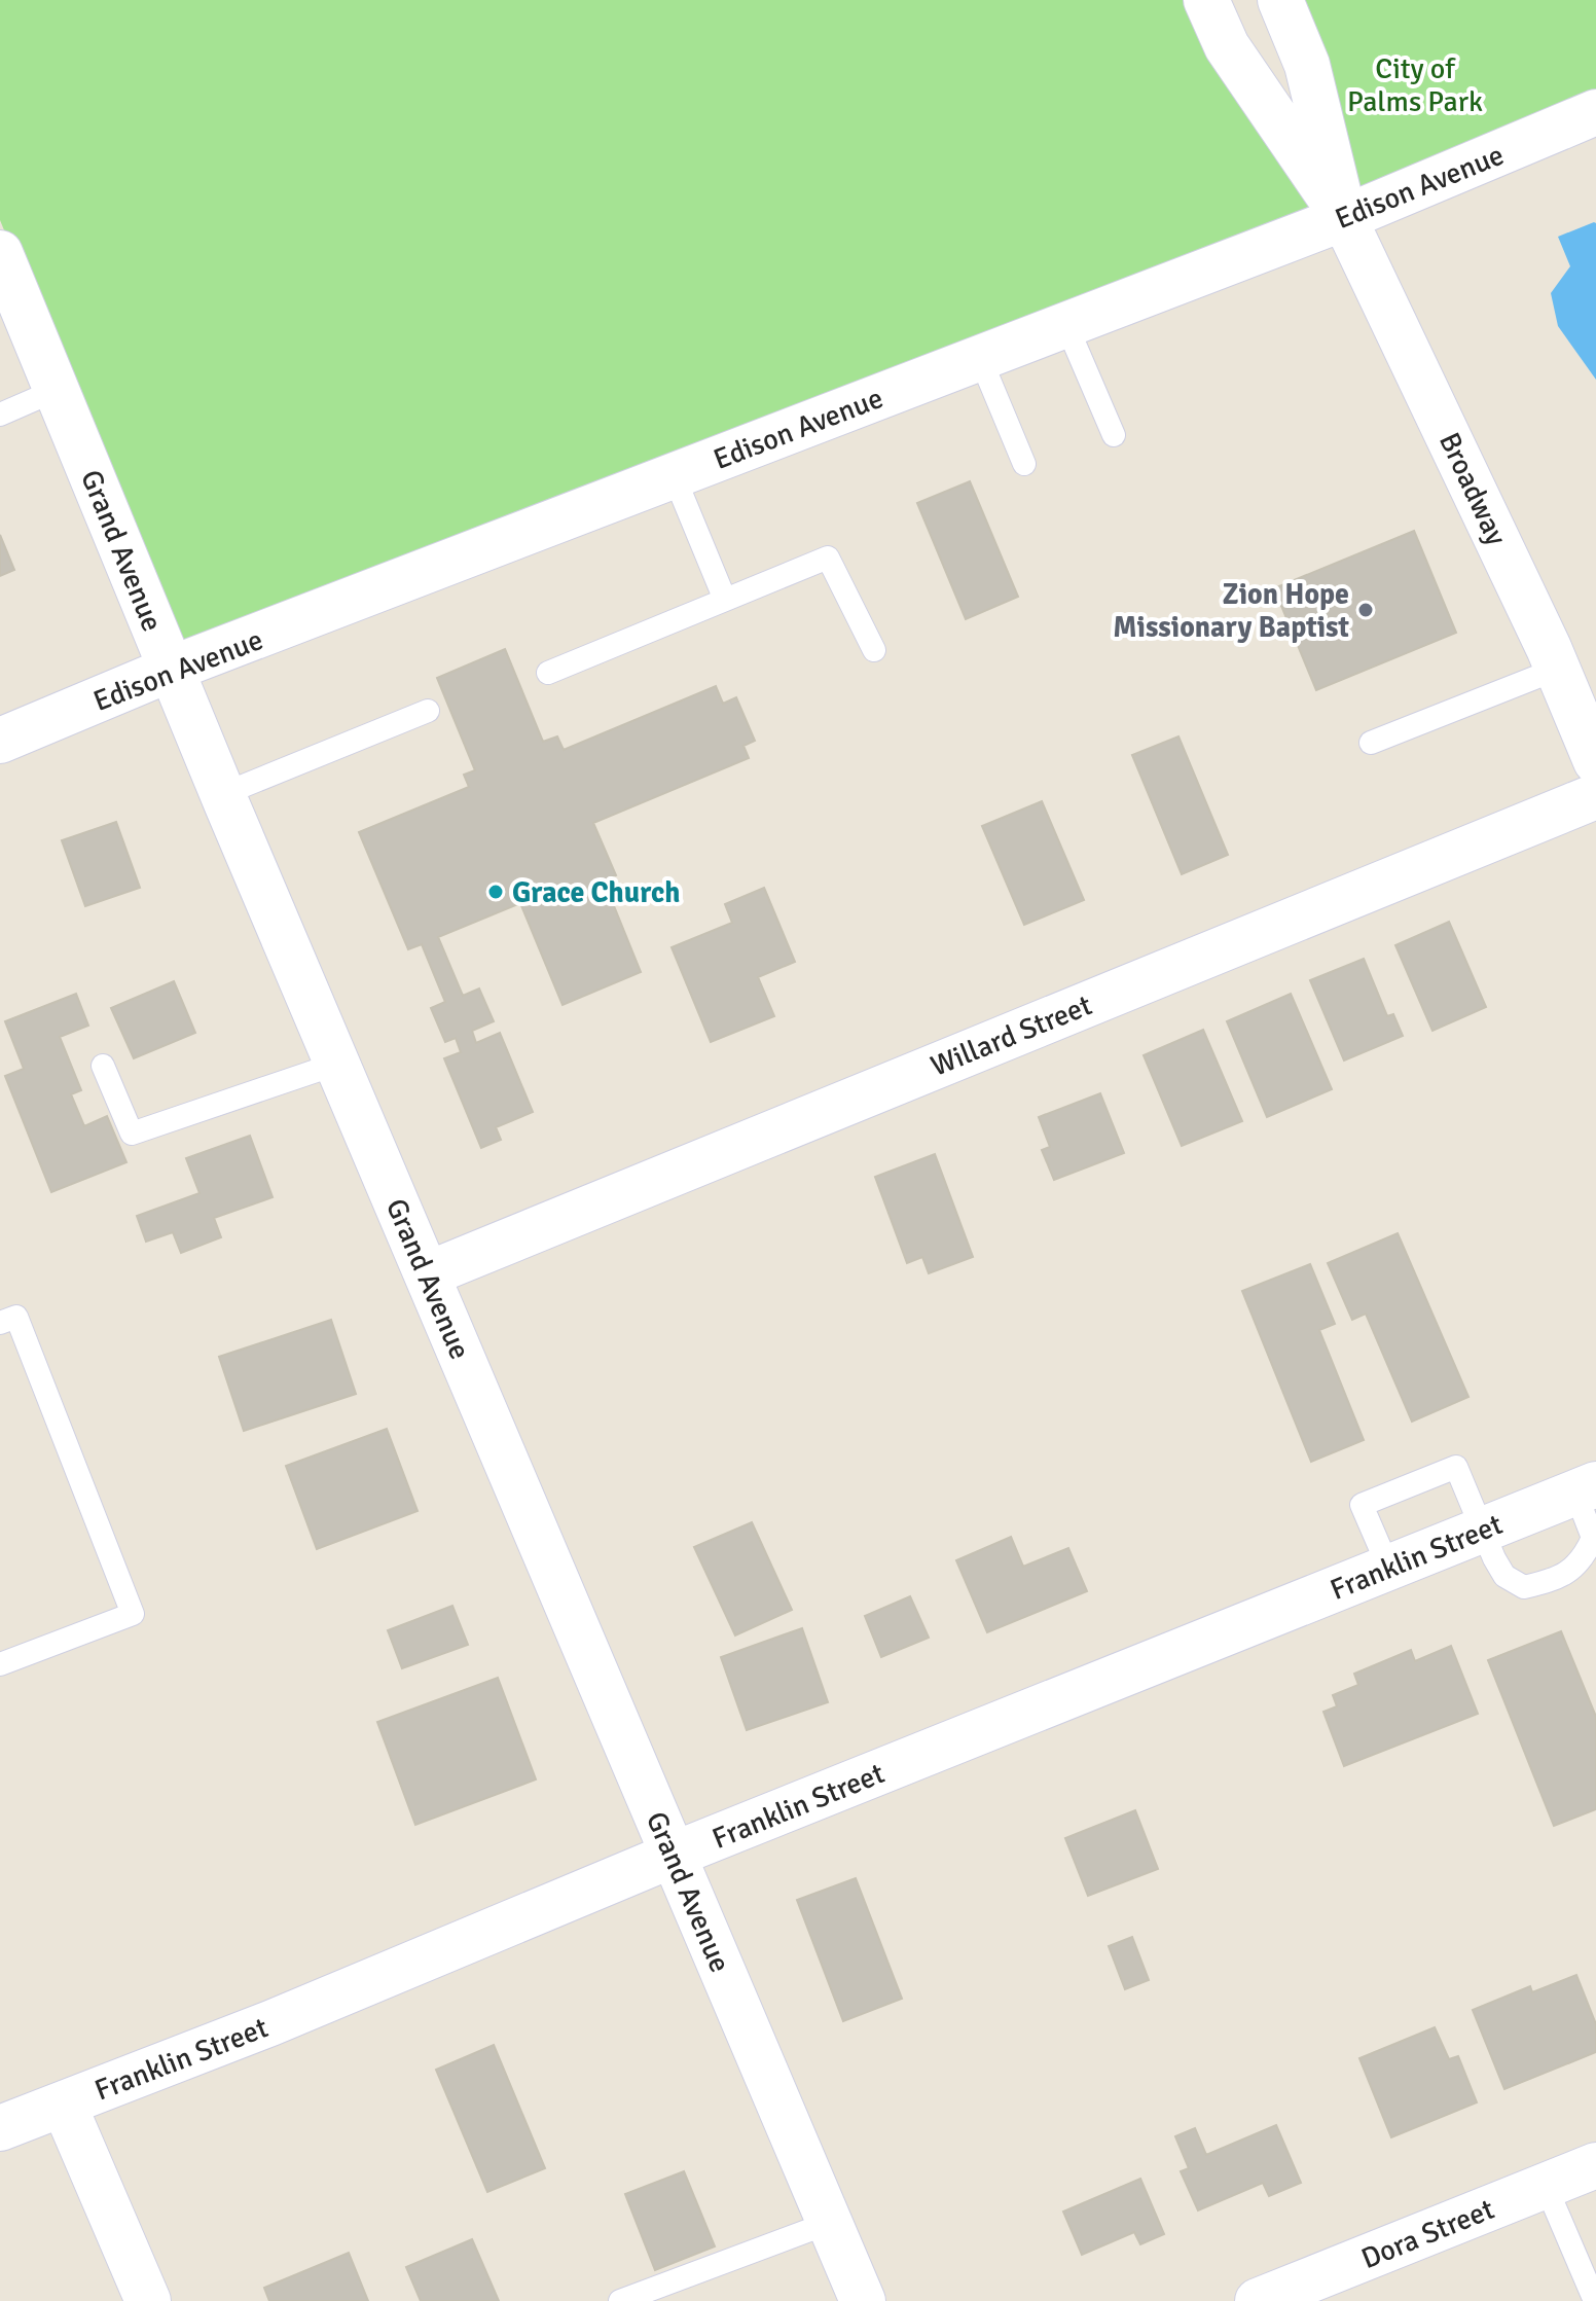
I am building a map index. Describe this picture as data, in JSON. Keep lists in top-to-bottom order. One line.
{"streets":{"street":["Edison Avenue","Broadway","Grand Avenue","Willard Street","Franklin Street","Dora Street"]},"crossings":[["Edison Avenue","Broadway"],["Edison Avenue","Grand Avenue"],["Grand Avenue","Willard Street"],["Grand Avenue","Franklin Street"]],"parks":["City of Palms Park"],"places":["Zion Hope Missionary Baptist","Grace Church"]}
